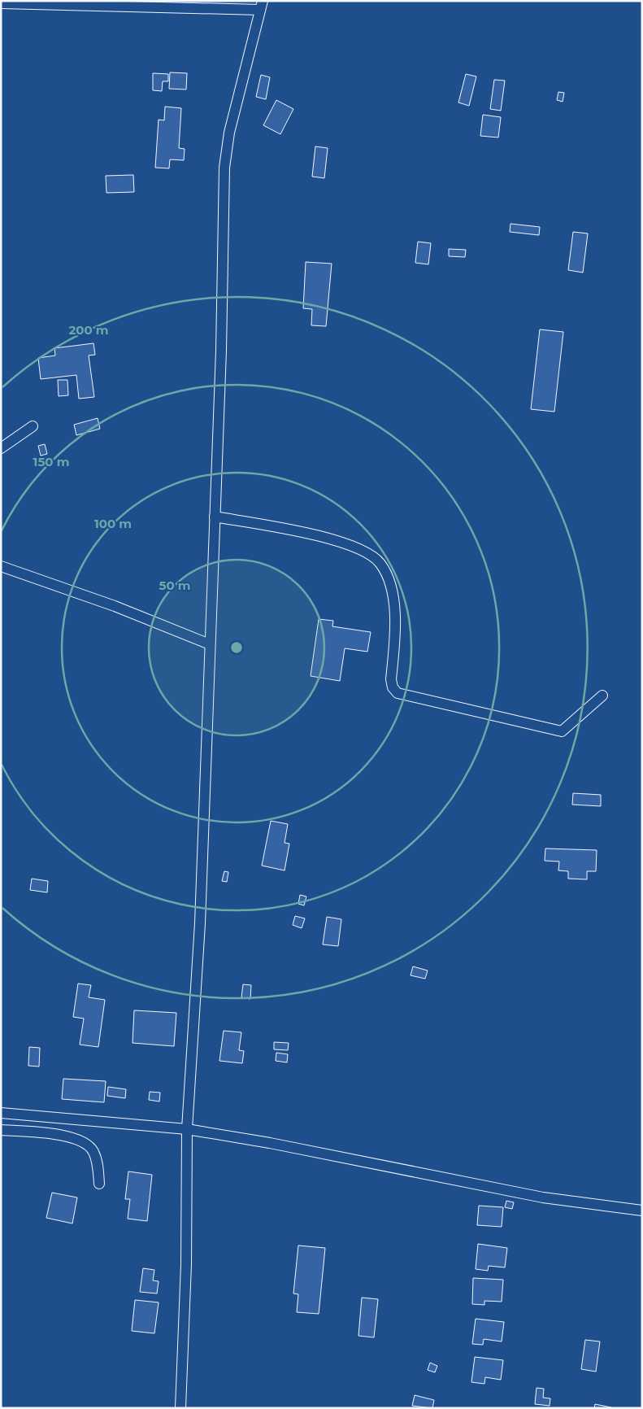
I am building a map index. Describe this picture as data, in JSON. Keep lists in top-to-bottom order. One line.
{"rings":["200 m","150 m","100 m","50 m"]}
